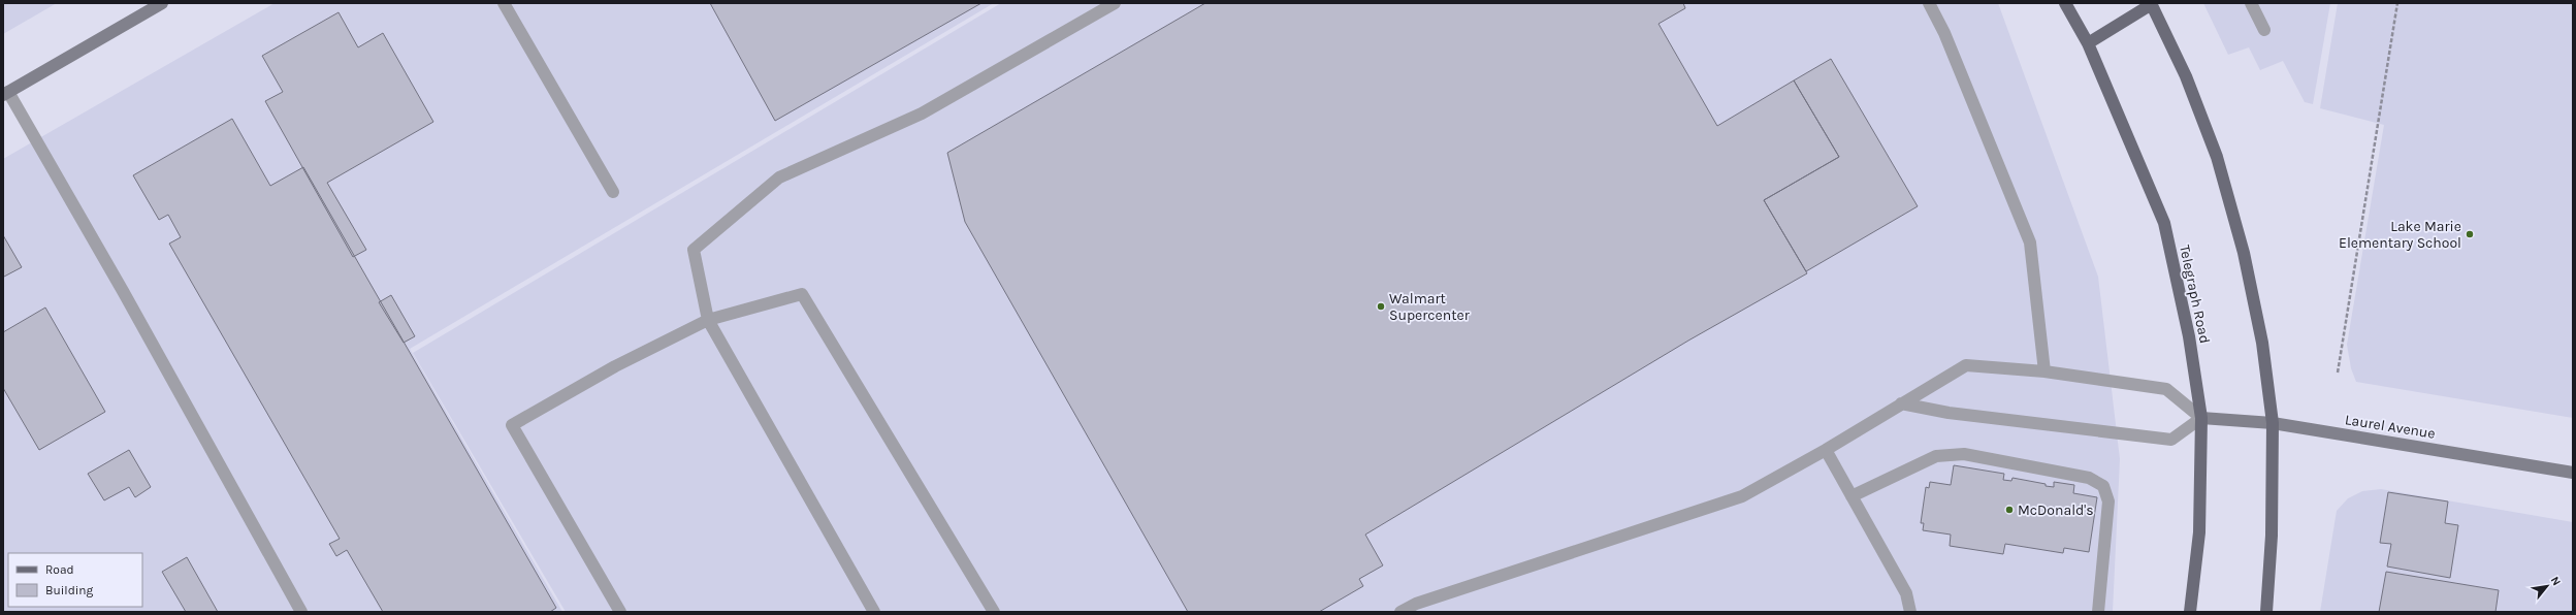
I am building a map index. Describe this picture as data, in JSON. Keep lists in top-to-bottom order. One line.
{"streets":{"main road":["Telegraph Road"],"street":["Laurel Avenue"]},"crossings":[["Telegraph Road","Laurel Avenue"]],"places":["Lake Marie Elementary School","Walmart Supercenter","McDonald's"],"legend":["Road","Building"],"north":"top right"}
